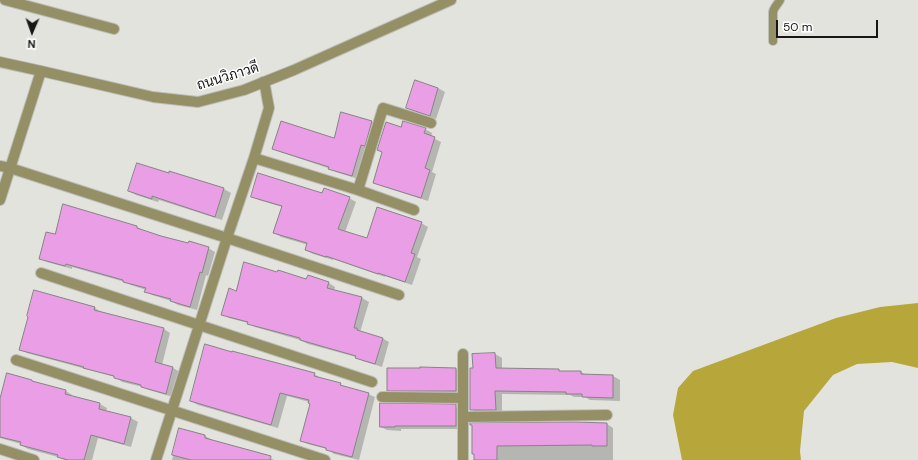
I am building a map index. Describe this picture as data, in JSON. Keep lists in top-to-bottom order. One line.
{"streets":{"street":["ถนนวิภาวดี"]},"scale_bar":"50 m","north":"bottom"}
